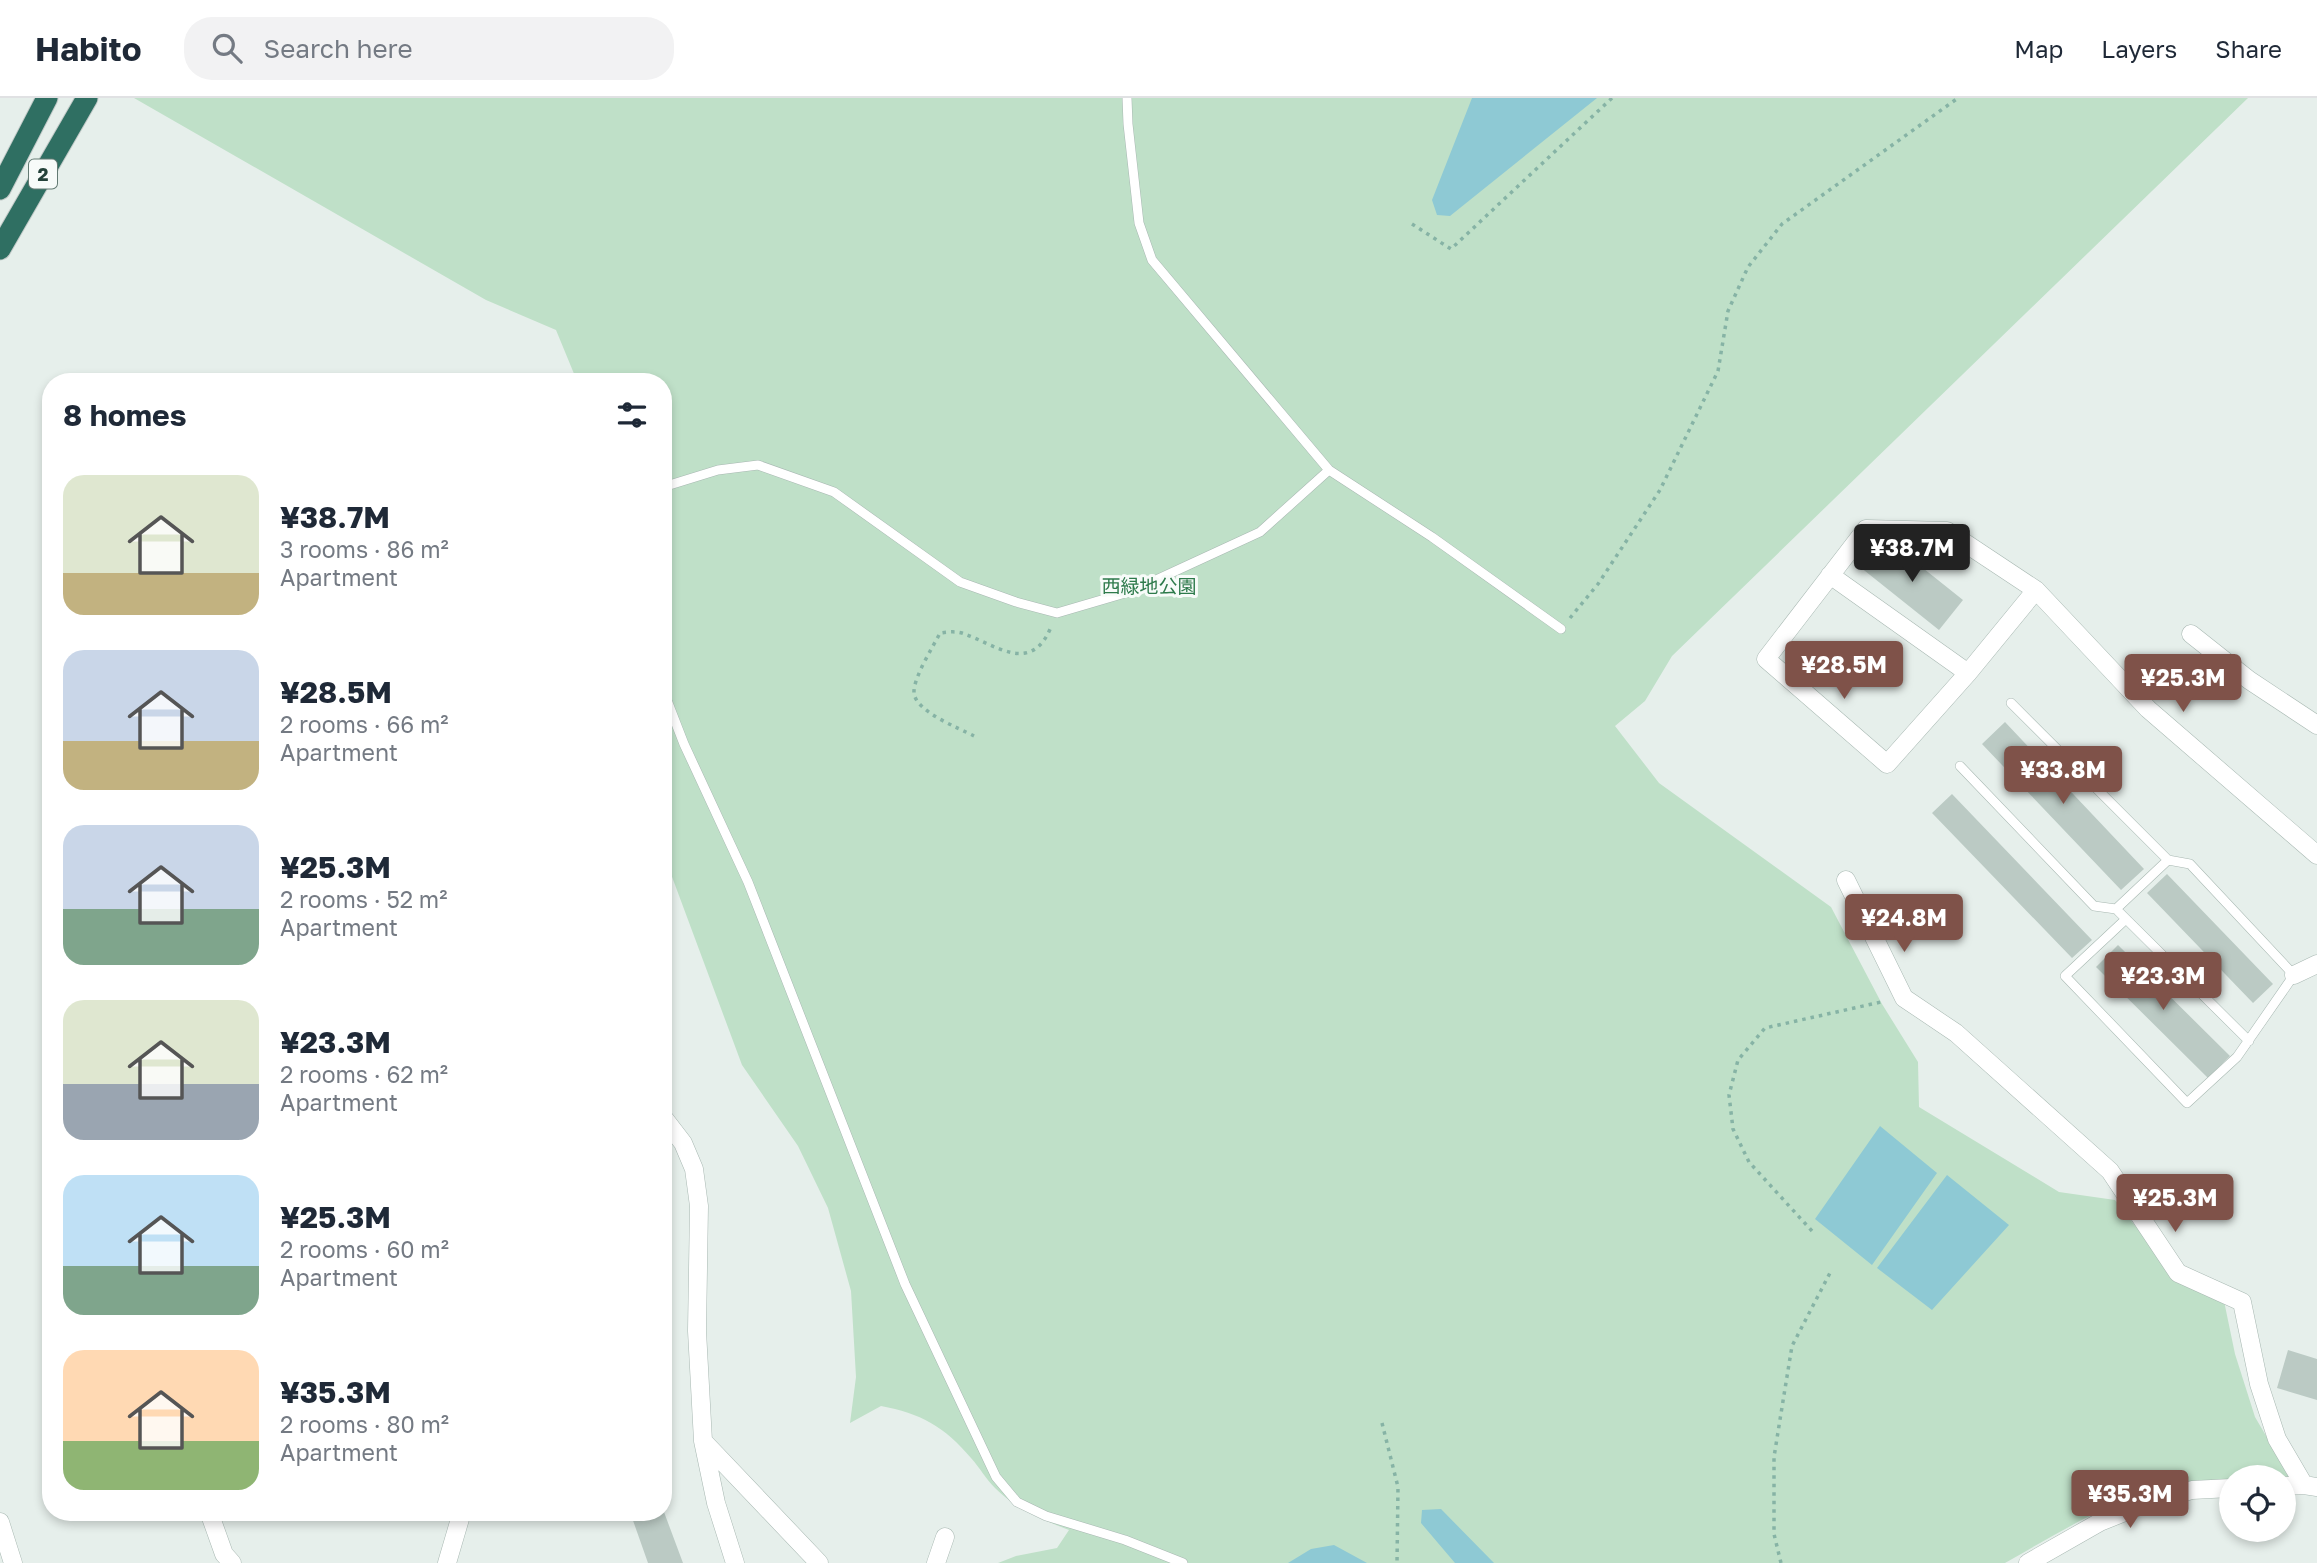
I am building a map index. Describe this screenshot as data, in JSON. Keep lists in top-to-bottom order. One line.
{"streets":{"highway":["2"]},"parks":["西緑地公園"],"page":{"header":"Habito","search":"Search here","nav":["Map","Layers","Share"],"heading":"8 homes","list":[{"name":"¥38.7M","note":"3 rooms · 86 m² · Apartment"},{"name":"¥28.5M","note":"2 rooms · 66 m² · Apartment"},{"name":"¥25.3M","note":"2 rooms · 52 m² · Apartment"},{"name":"¥23.3M","note":"2 rooms · 62 m² · Apartment"},{"name":"¥25.3M","note":"2 rooms · 60 m² · Apartment"},{"name":"¥35.3M","note":"2 rooms · 80 m² · Apartment"}],"price":["¥38.7M","¥28.5M","¥25.3M","¥33.8M","¥24.8M","¥23.3M","¥25.3M","¥35.3M"]}}
